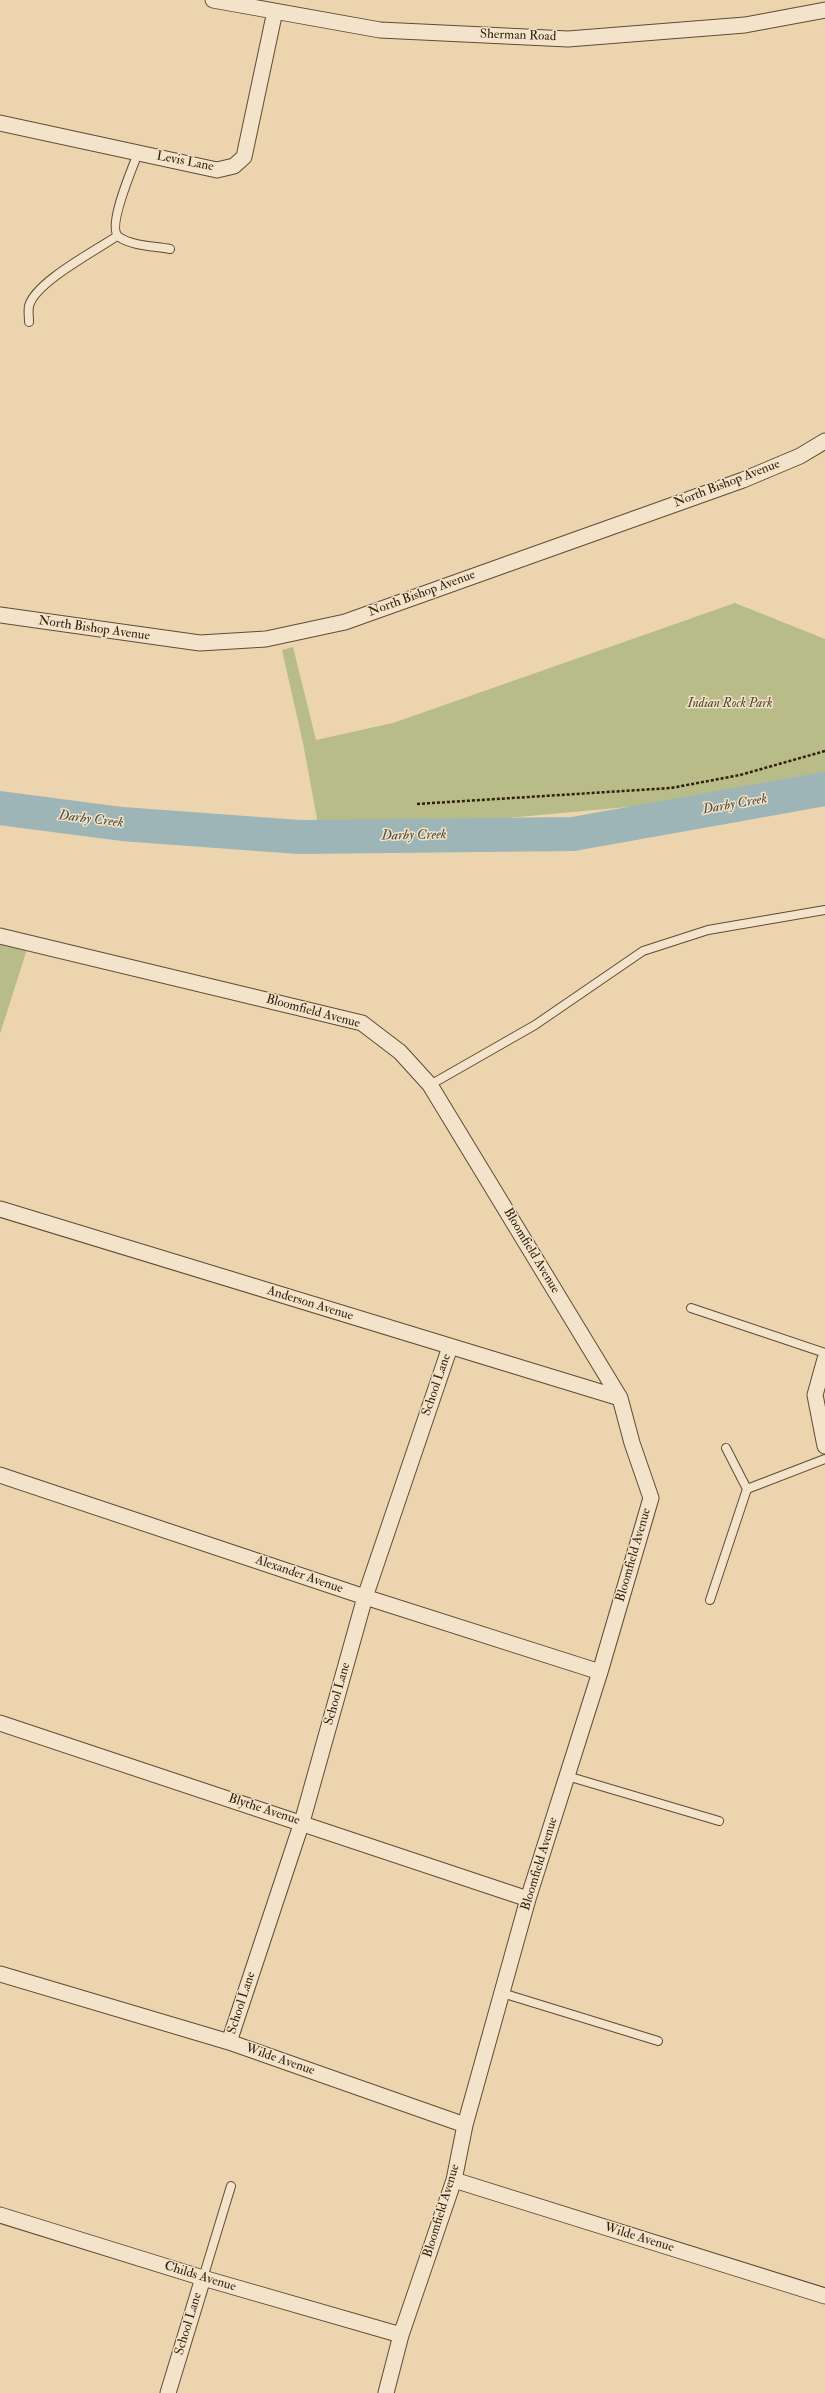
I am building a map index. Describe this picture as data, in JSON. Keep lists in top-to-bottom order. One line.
{"streets":{"street":["Sherman Road","Levis Lane","North Bishop Avenue","Bloomfield Avenue","Anderson Avenue","School Lane","Alexander Avenue","Blythe Avenue","Wilde Avenue","Childs Avenue"]},"crossings":[["Sherman Road","Levis Lane"],["Bloomfield Avenue","Anderson Avenue"],["Bloomfield Avenue","Alexander Avenue"],["Bloomfield Avenue","Blythe Avenue"],["Bloomfield Avenue","Wilde Avenue"],["Bloomfield Avenue","Childs Avenue"],["Anderson Avenue","School Lane"],["School Lane","Alexander Avenue"],["School Lane","Blythe Avenue"],["School Lane","Wilde Avenue"],["School Lane","Childs Avenue"]],"water":["Darby Creek"],"parks":["Indian Rock Park"]}
